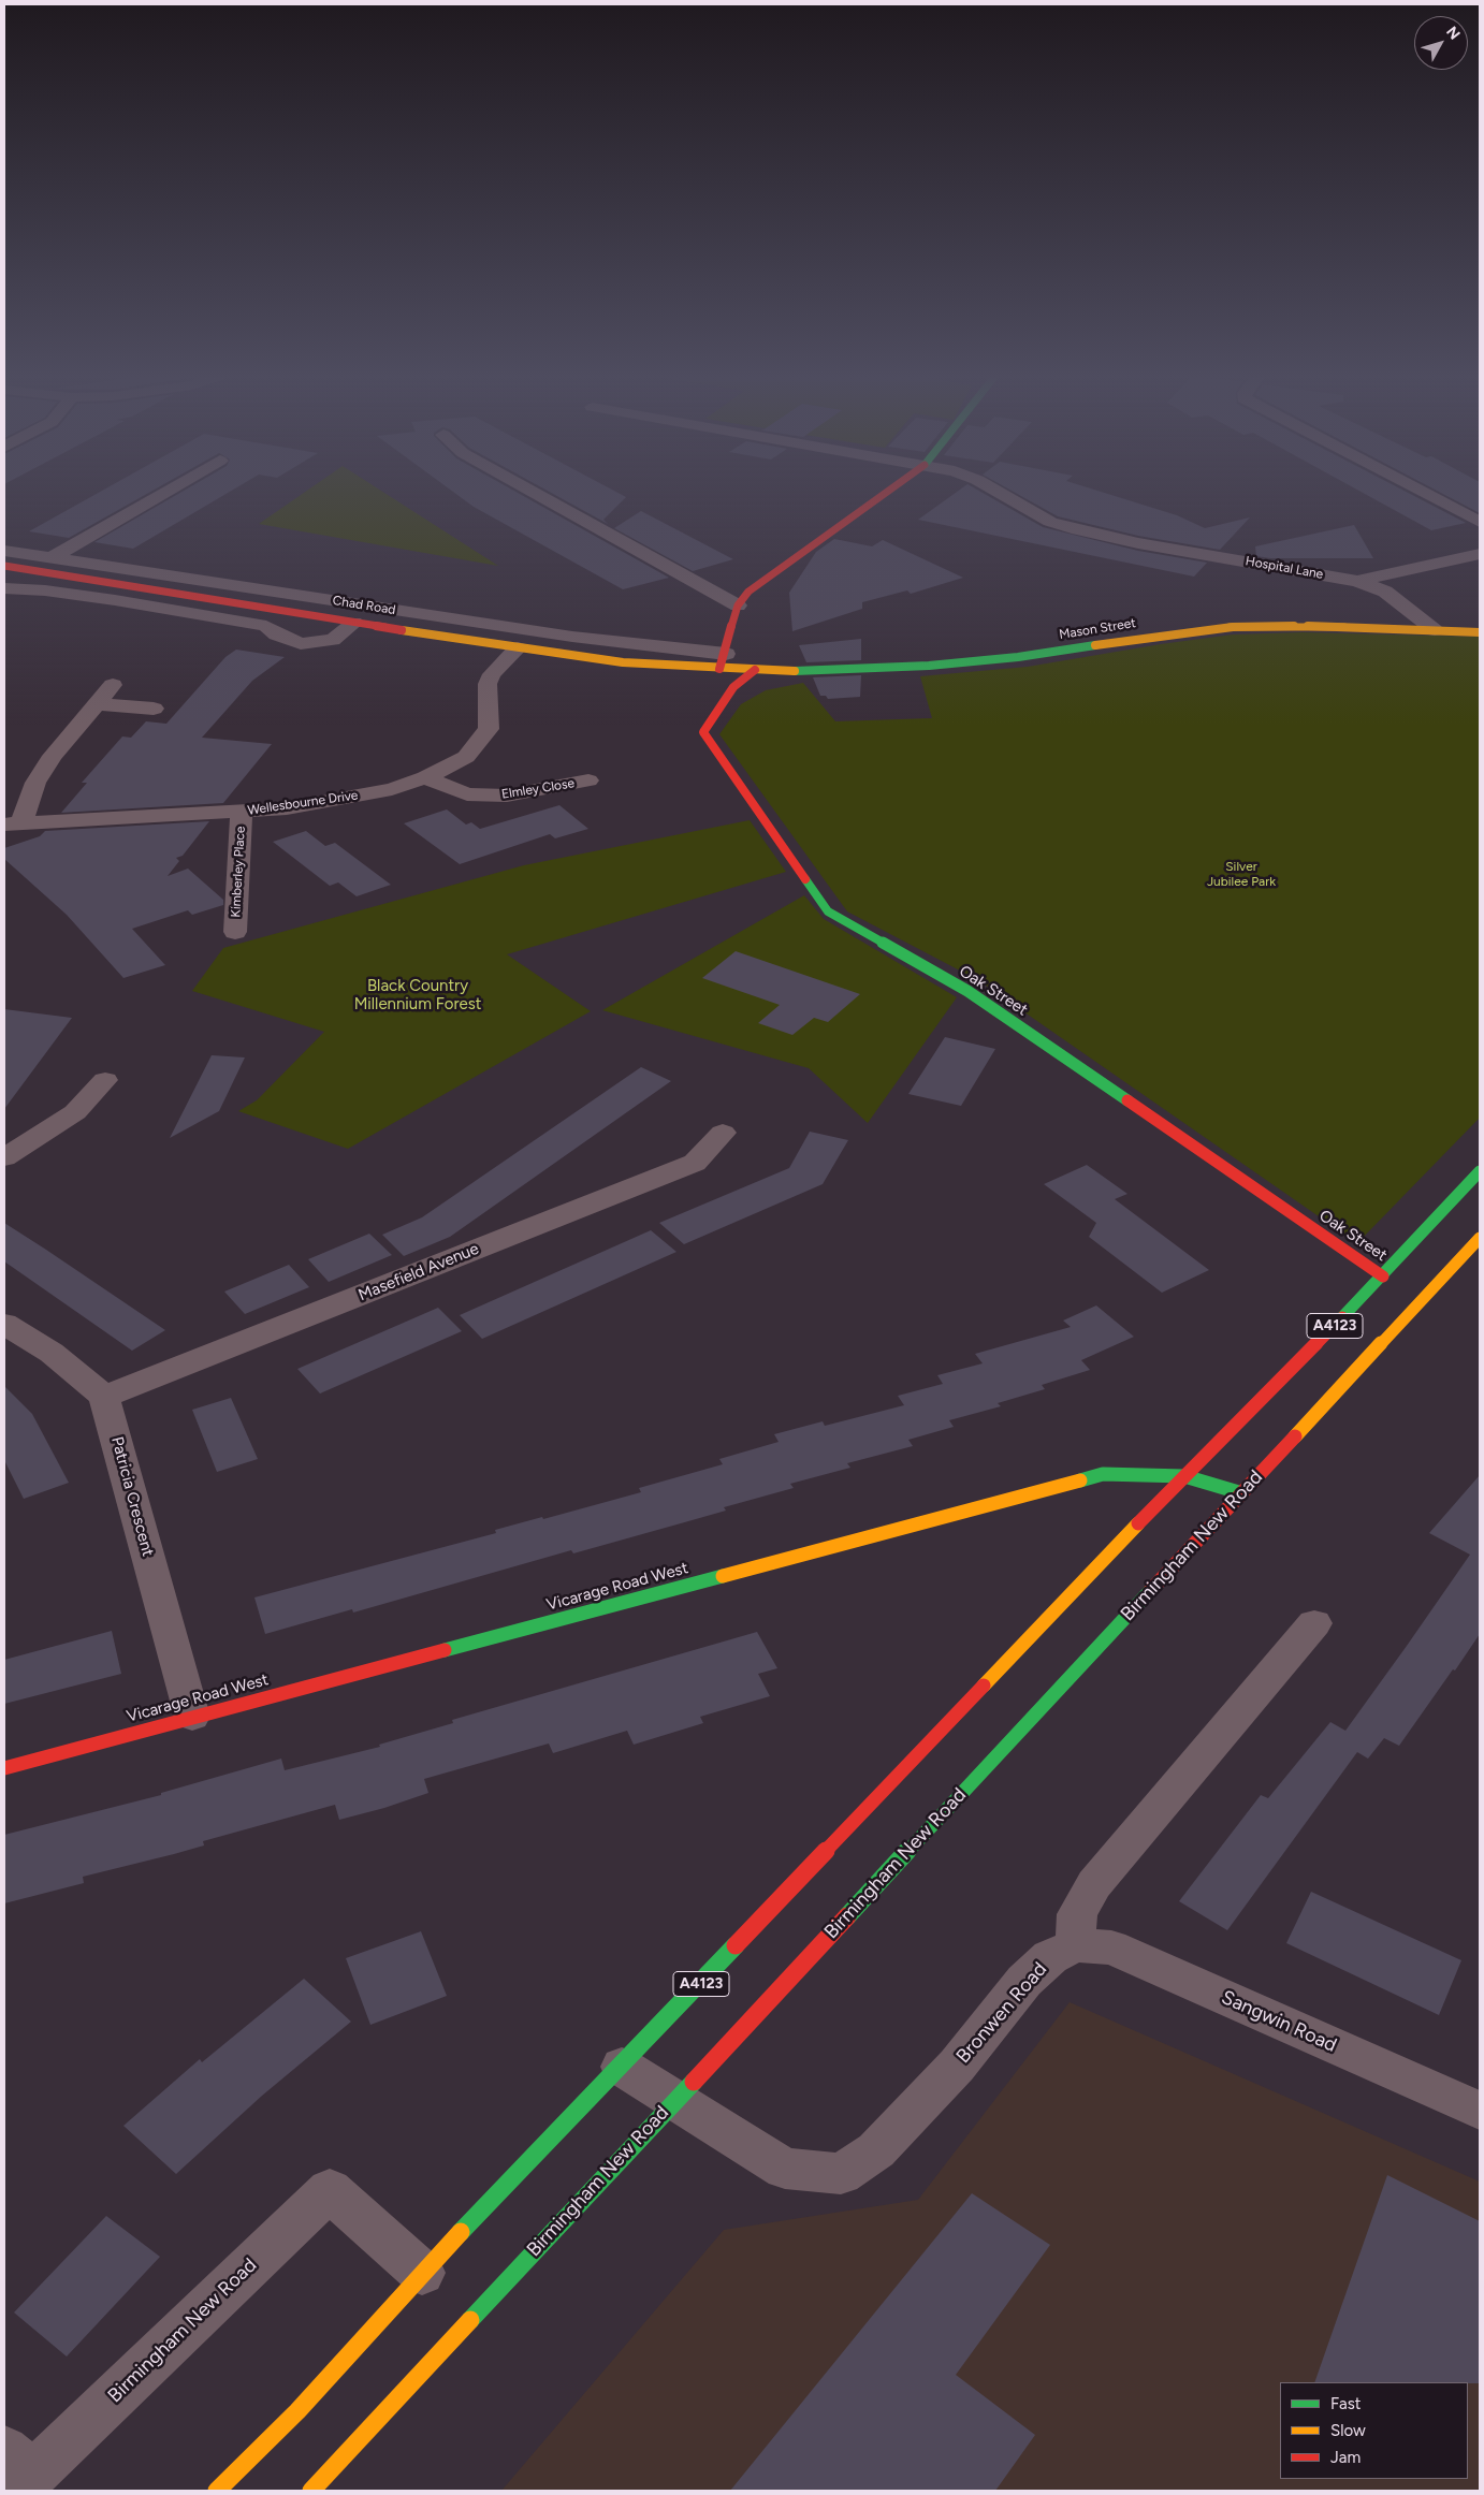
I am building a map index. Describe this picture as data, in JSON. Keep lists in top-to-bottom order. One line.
{"streets":{"main road":["Chad Road","Mason Street","Oak Street","A4123","Birmingham New Road","Vicarage Road West"],"street":["Hospital Lane","Elmley Close","Wellesbourne Drive","Kimberley Place","Masefield Avenue","Patricia Crescent","Bronwen Road","Sangwin Road"]},"crossings":[["Chad Road","Mason Street"],["Chad Road","Wellesbourne Drive"],["Mason Street","Oak Street"],["Elmley Close","Wellesbourne Drive"],["Wellesbourne Drive","Kimberley Place"],["Oak Street","A4123"],["Masefield Avenue","Patricia Crescent"],["A4123","Birmingham New Road"],["A4123","Vicarage Road West"],["A4123","Bronwen Road"],["Patricia Crescent","Vicarage Road West"],["Birmingham New Road","Vicarage Road West"],["Birmingham New Road","Bronwen Road"],["Bronwen Road","Sangwin Road"]],"parks":["Silver Jubilee Park","Black Country Millennium Forest"],"legend":["Fast","Slow","Jam"],"north":"top right"}
